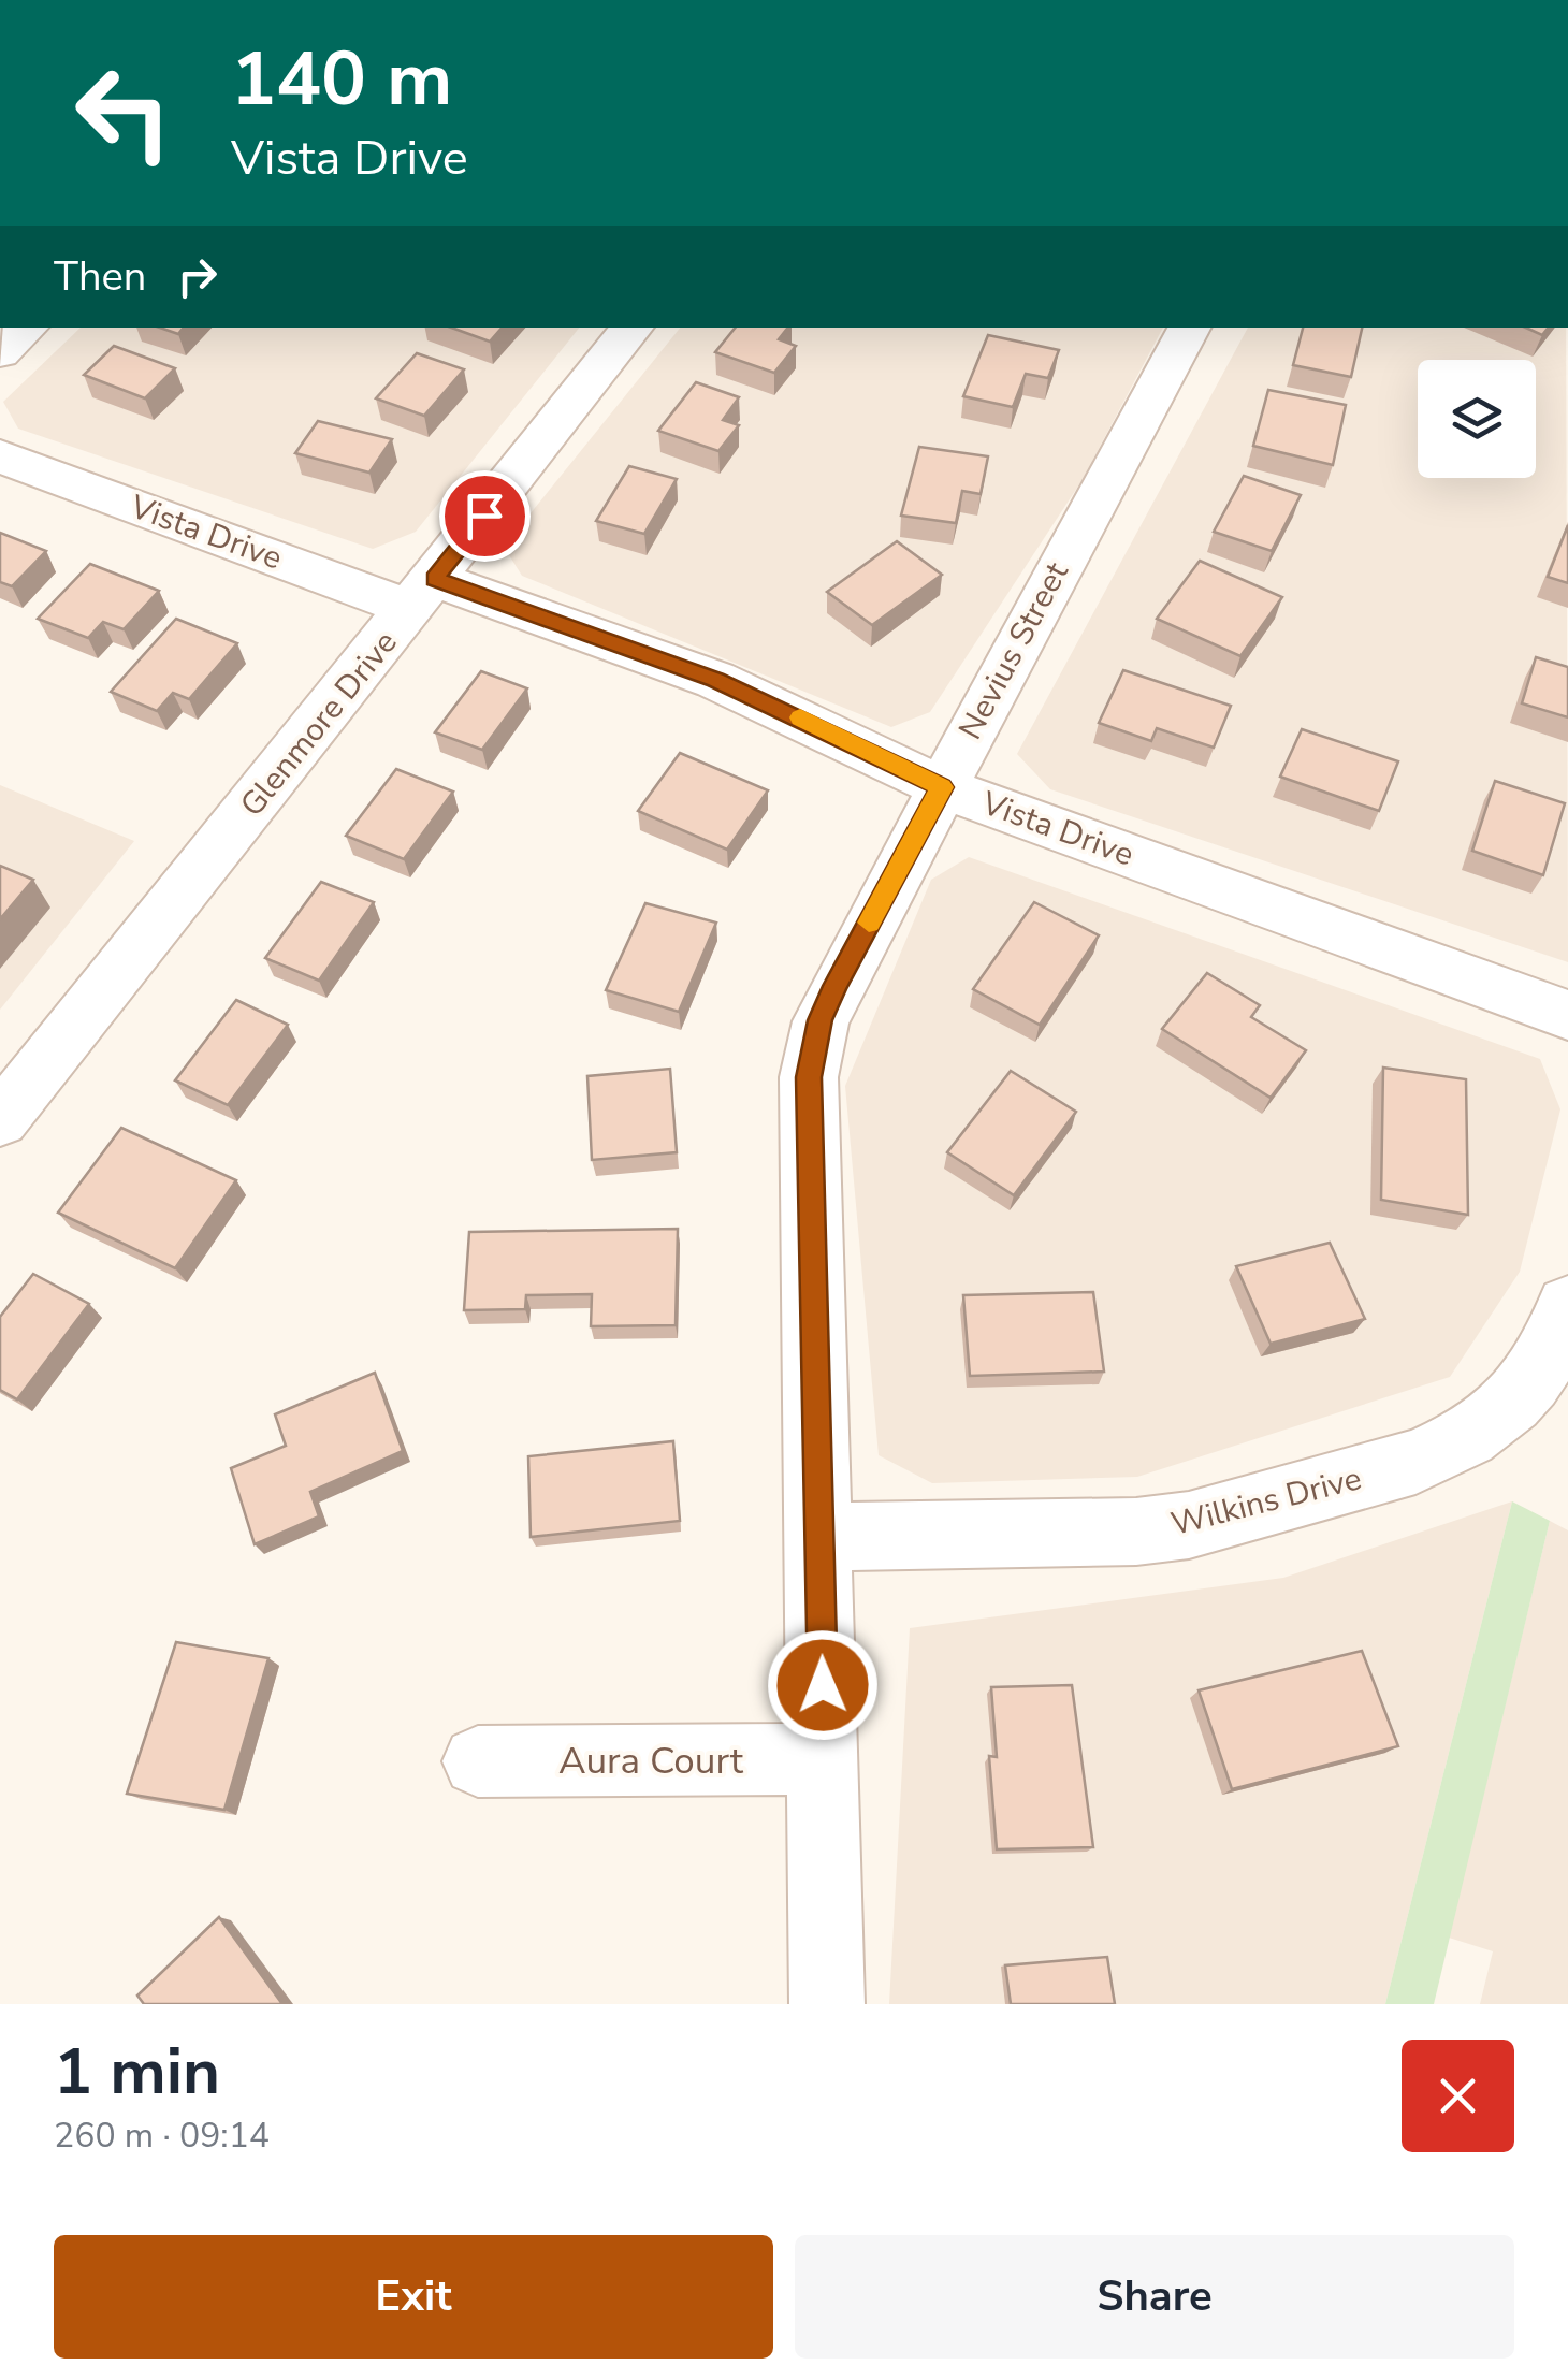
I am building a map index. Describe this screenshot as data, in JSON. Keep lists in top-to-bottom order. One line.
{"streets":{"street":["Vista Drive","Nevius Street","Glenmore Drive","Wilkins Drive","Aura Court"]},"crossings":[["Vista Drive","Nevius Street"],["Vista Drive","Glenmore Drive"],["Nevius Street","Wilkins Drive"],["Nevius Street","Aura Court"]],"page":{"turn":["140 m","Vista Drive"],"then":"Then","heading":["1 min","260 m · 09:14"],"buttons":["Exit","Share"]}}
